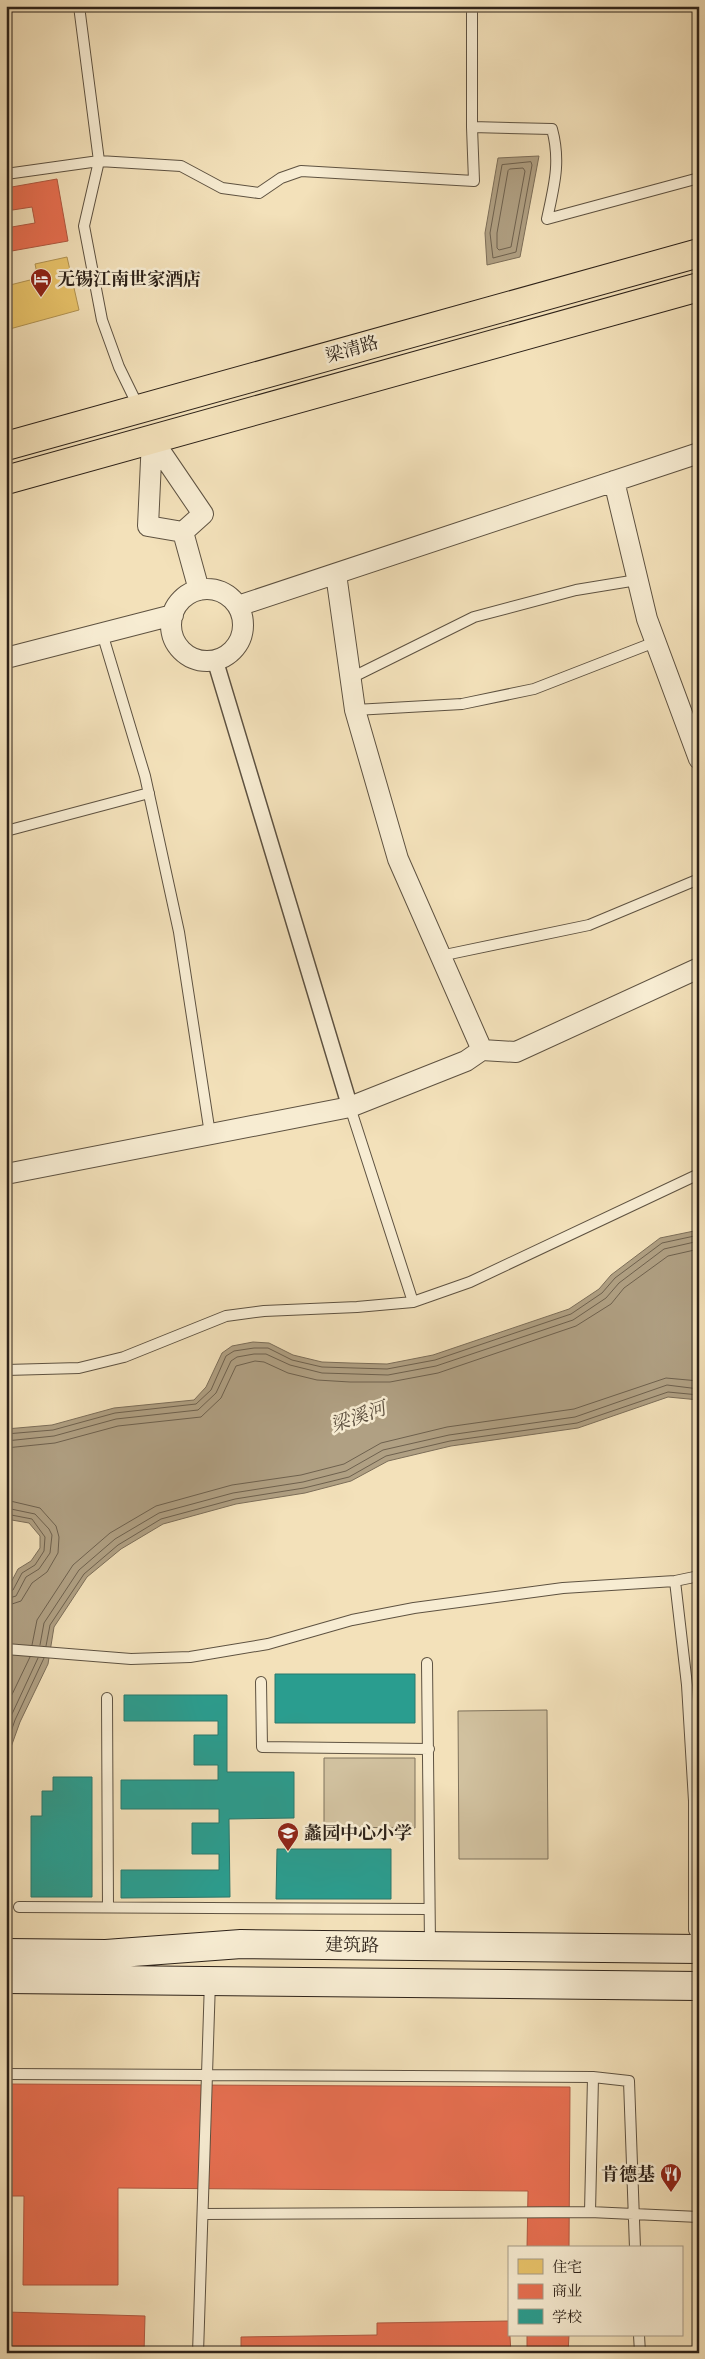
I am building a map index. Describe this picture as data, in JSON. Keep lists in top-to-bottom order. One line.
{"streets":{"main road":["梁清路","建筑路"]},"water":["梁溪河"],"places":{"hotel":["无锡江南世家酒店"],"school or university":["蠡园中心小学"],"restaurant":["肯德基"]},"legend":["住宅","商业","学校"]}
